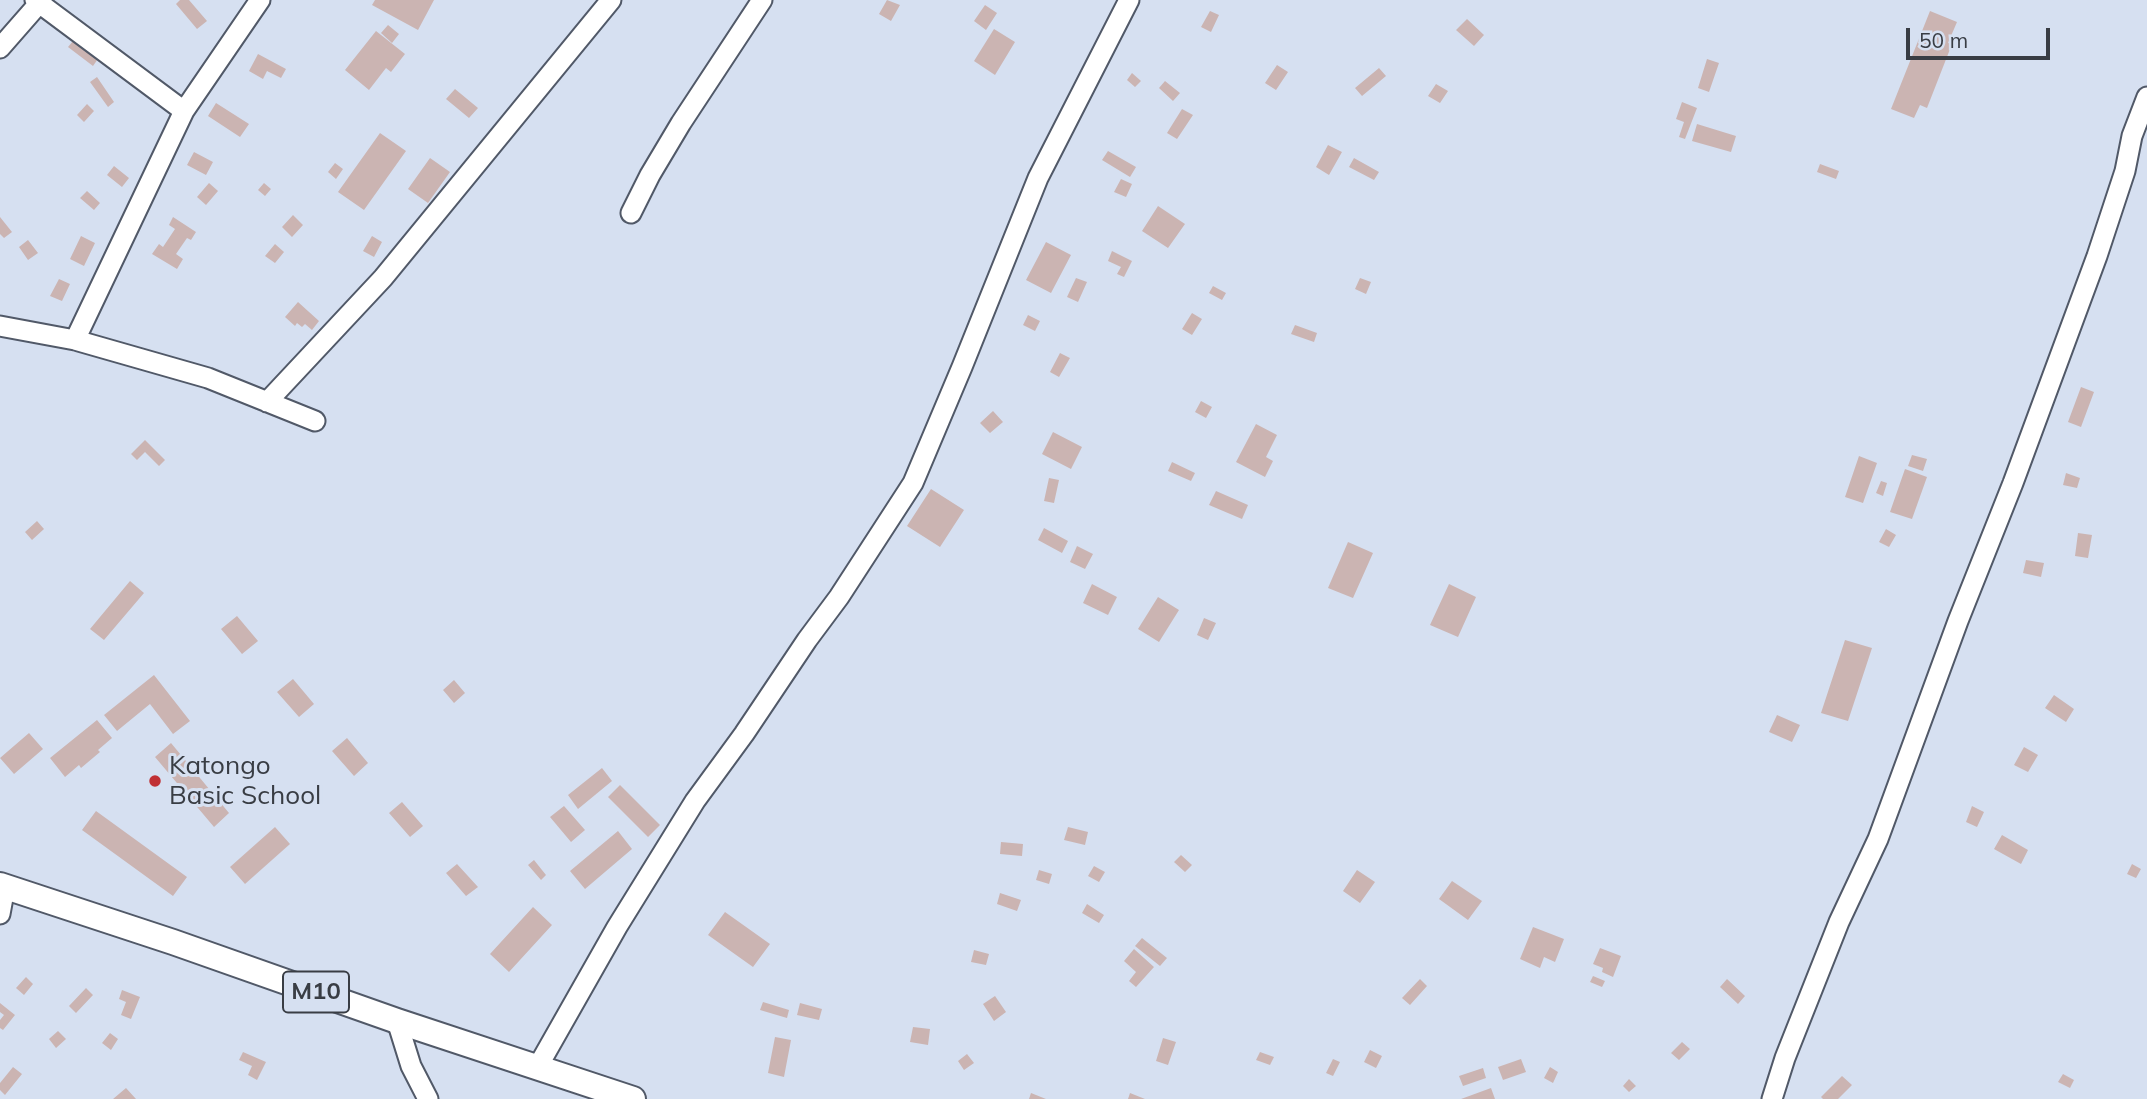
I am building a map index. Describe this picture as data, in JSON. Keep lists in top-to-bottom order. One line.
{"streets":{"main road":["M10"]},"places":["Katongo Basic School"],"scale_bar":"50 m"}
